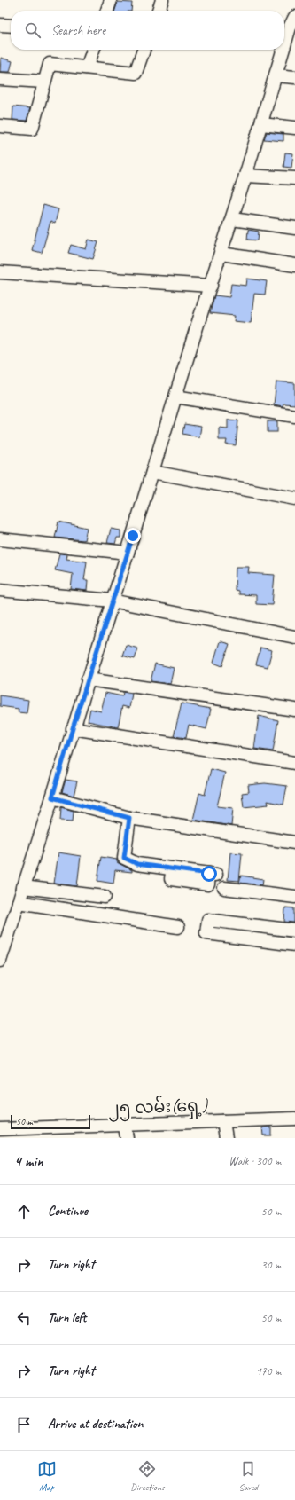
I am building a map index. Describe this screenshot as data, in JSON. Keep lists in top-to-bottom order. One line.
{"streets":{"street":["၂၅ လမ်း(ရှေ့)"]},"scale_bar":"50 m","page":{"search":"Search here","scale":"50 m","heading":["4 min","Walk · 300 m"],"list":[["Continue","50 m"],["Turn right","30 m"],["Turn left","50 m"],["Turn right","170 m"],"Arrive at destination"],"nav":["Map","Directions","Saved"]}}
